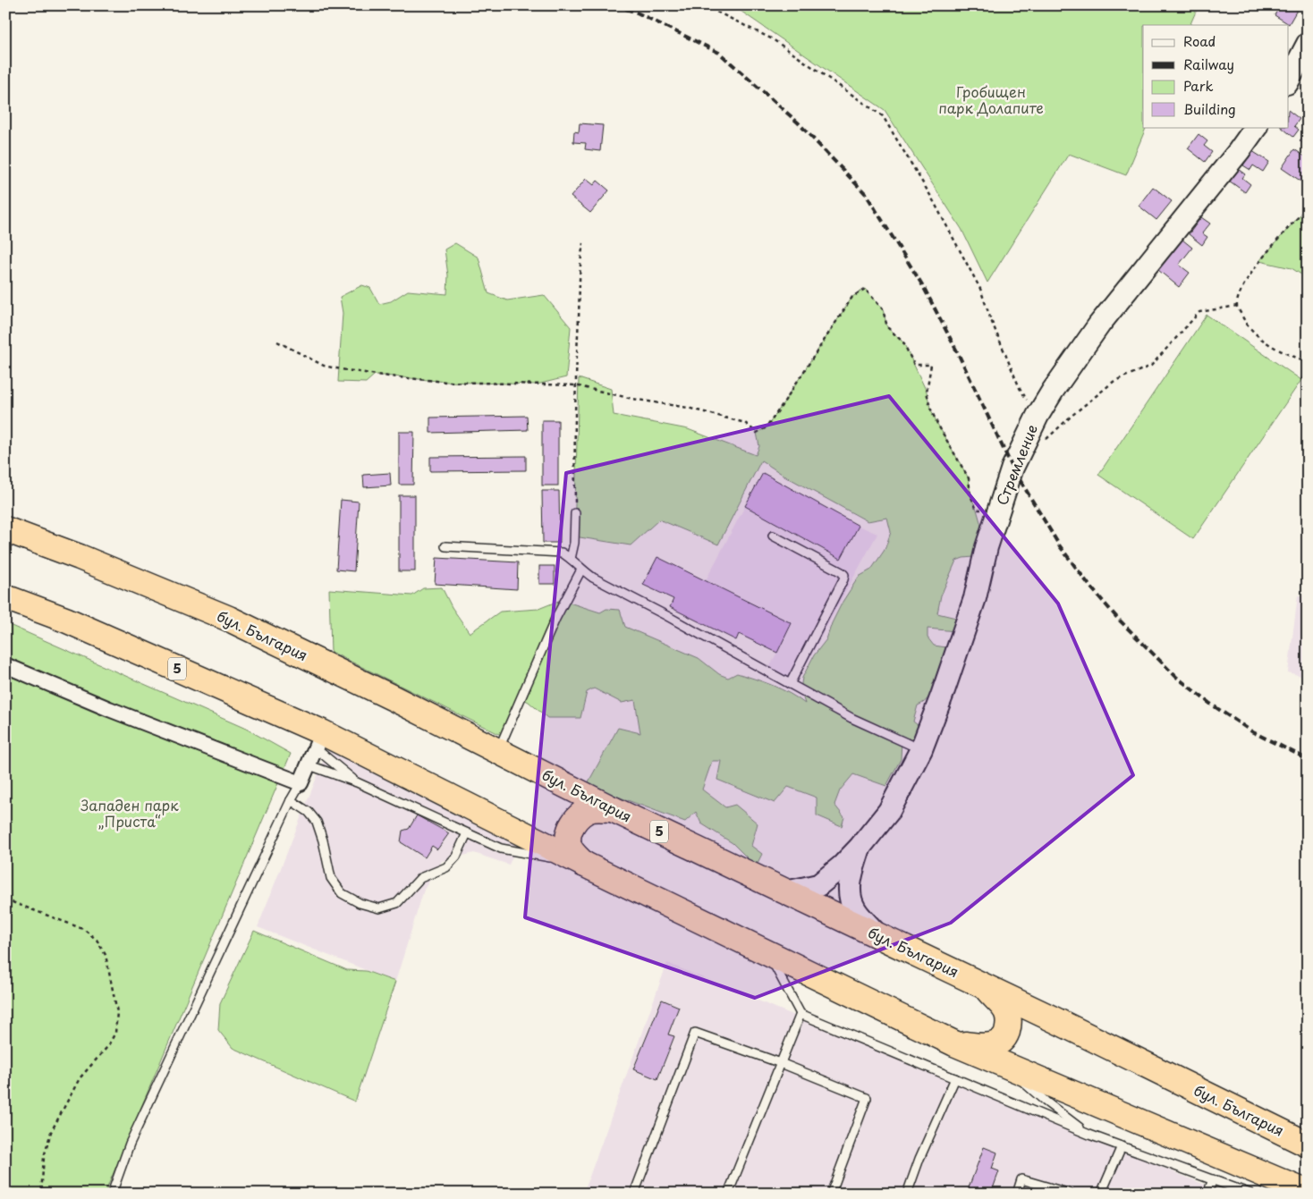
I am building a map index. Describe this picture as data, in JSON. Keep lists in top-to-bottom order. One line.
{"streets":{"highway":["бул. България","5"],"street":["Стремление"]},"crossings":[["Стремление","бул. България"]],"parks":["Гробищен парк Долапите","Западен парк „Приста“"],"legend":["Road","Railway","Park","Building"]}
